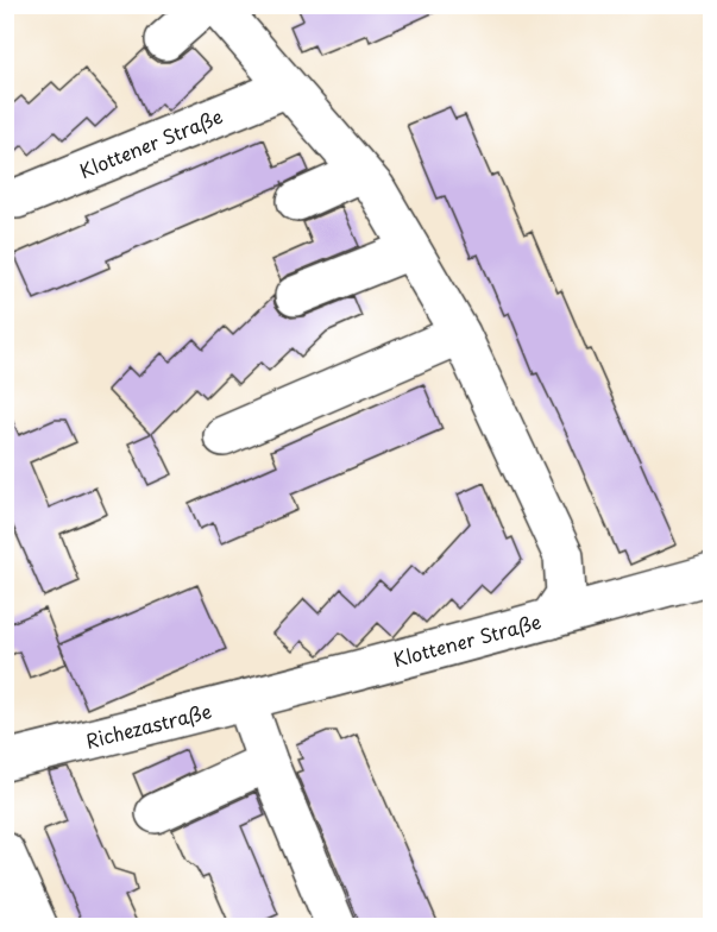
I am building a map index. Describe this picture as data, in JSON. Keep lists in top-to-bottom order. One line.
{"streets":{"street":["Klottener Straße","Richezastraße"]},"crossings":[["Klottener Straße","Richezastraße"]]}
